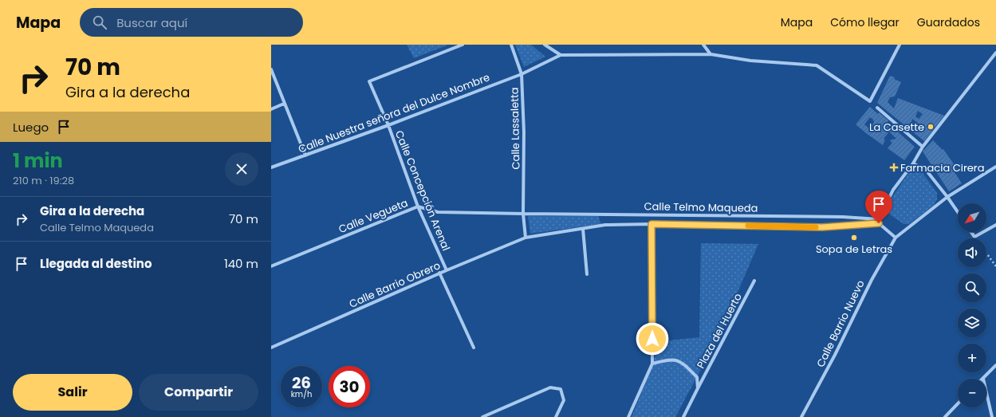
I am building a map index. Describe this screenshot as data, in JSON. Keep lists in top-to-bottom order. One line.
{"streets":{"street":["Calle Nuestra señora del Dulce Nombre","Calle Lassaletta","Calle Concepción Arenal","Calle Telmo Maqueda","Calle Vegueta","Calle Barrio Obrero","Calle Barrio Nuevo","Plaza del Huerto"]},"crossings":[["Calle Nuestra señora del Dulce Nombre","Calle Lassaletta"],["Calle Nuestra señora del Dulce Nombre","Calle Concepción Arenal"],["Calle Lassaletta","Calle Telmo Maqueda"],["Calle Lassaletta","Calle Vegueta"],["Calle Lassaletta","Calle Barrio Obrero"],["Calle Concepción Arenal","Calle Vegueta"],["Calle Concepción Arenal","Calle Barrio Obrero"],["Calle Telmo Maqueda","Calle Vegueta"],["Calle Telmo Maqueda","Calle Barrio Obrero"]],"places":{"other":["La Casette","Sopa de Letras"],"health":["Farmacia Cirera"]},"north":"bottom left","page":{"header":"Mapa","search":"Buscar aquí","nav":["Mapa","Cómo llegar","Guardados"],"turn":["70 m","Gira a la derecha"],"then":"Luego","heading":["1 min","210 m · 19:28"],"list":[{"name":"Gira a la derecha","note":"Calle Telmo Maqueda","value":"70 m"},{"name":"Llegada al destino","value":"140 m"}],"map_buttons":["+","−"],"speed":"26 km/h","limit":"30","buttons":["Salir","Compartir"]}}
